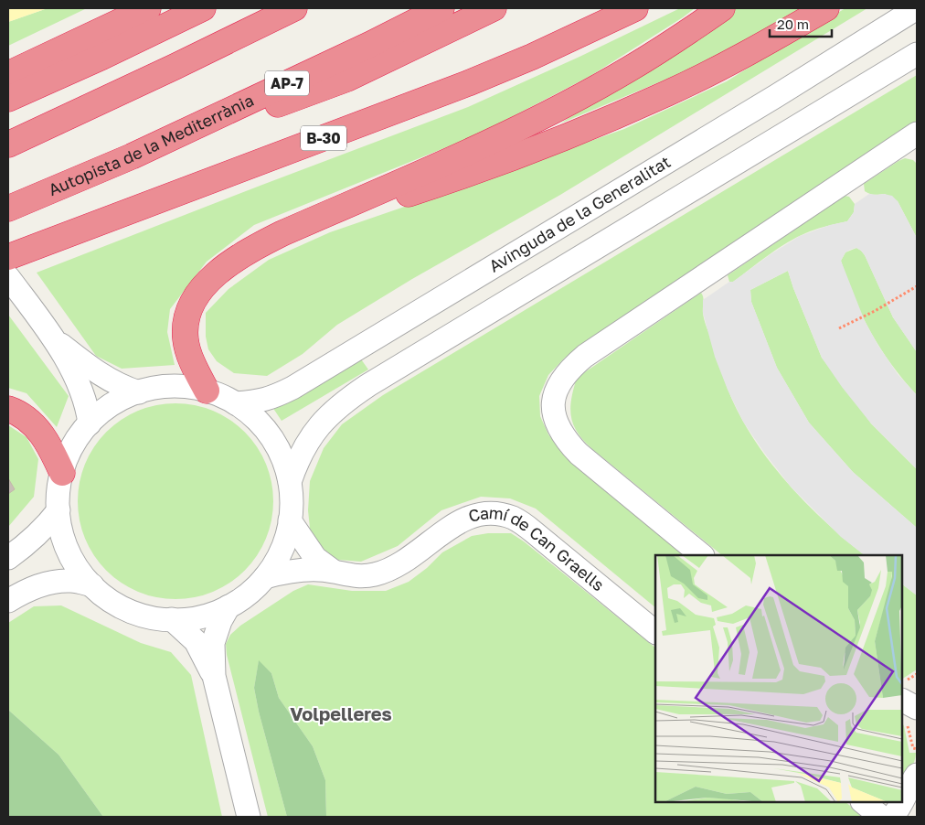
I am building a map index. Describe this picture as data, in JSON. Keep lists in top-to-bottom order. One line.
{"streets":{"highway":["AP-7","B-30","Autopista de la Mediterrània"],"street":["Avinguda de la Generalitat","Camí de Can Graells"]},"districts":["Volpelleres"],"scale_bar":"20 m"}
